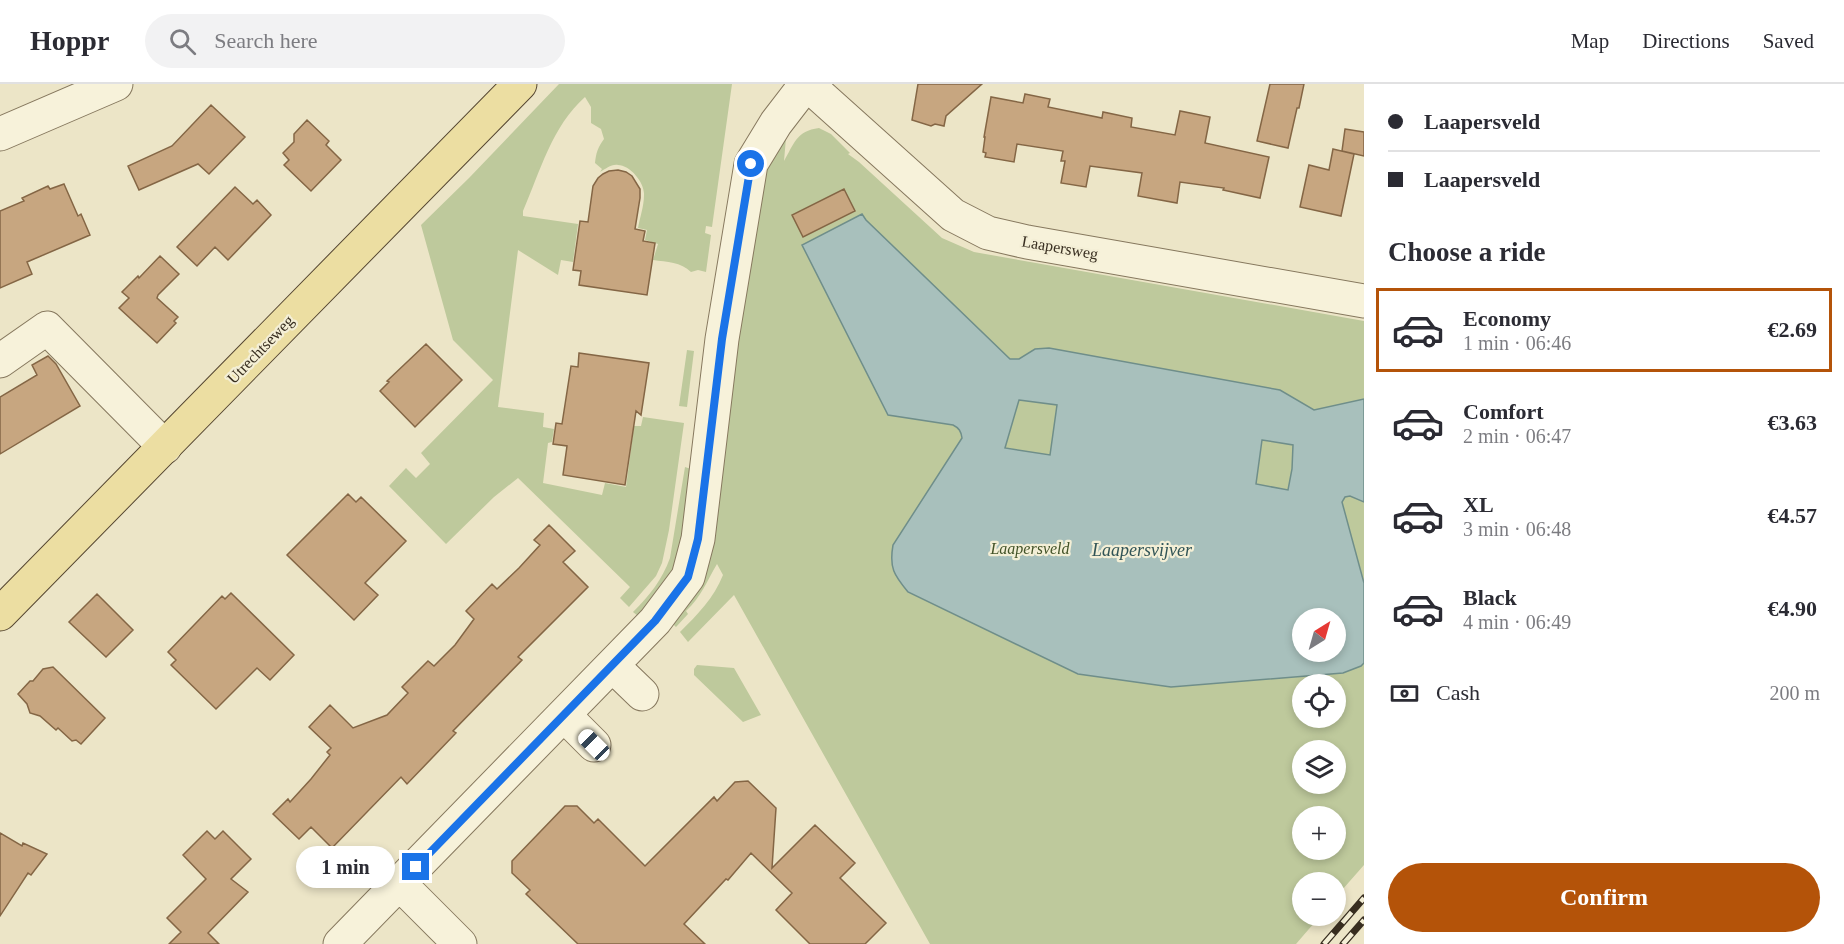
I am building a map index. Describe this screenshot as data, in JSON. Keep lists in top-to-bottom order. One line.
{"streets":{"main road":["Utrechtseweg"],"street":["Laapersweg"]},"water":["Laapersvijver"],"parks":["Laapersveld"],"north":"top right","page":{"header":"Hoppr","search":"Search here","nav":["Map","Directions","Saved"],"banner":["Laapersveld","Laapersveld"],"heading":"Choose a ride","list":[{"name":"Economy","note":"1 min · 06:46","value":"€2.69"},{"name":"Comfort","note":"2 min · 06:47","value":"€3.63"},{"name":"XL","note":"3 min · 06:48","value":"€4.57"},{"name":"Black","note":"4 min · 06:49","value":"€4.90"}],"map_buttons":["+","−"],"pay":["Cash","200 m"],"bubble":"1 min","buttons":"Confirm"}}
